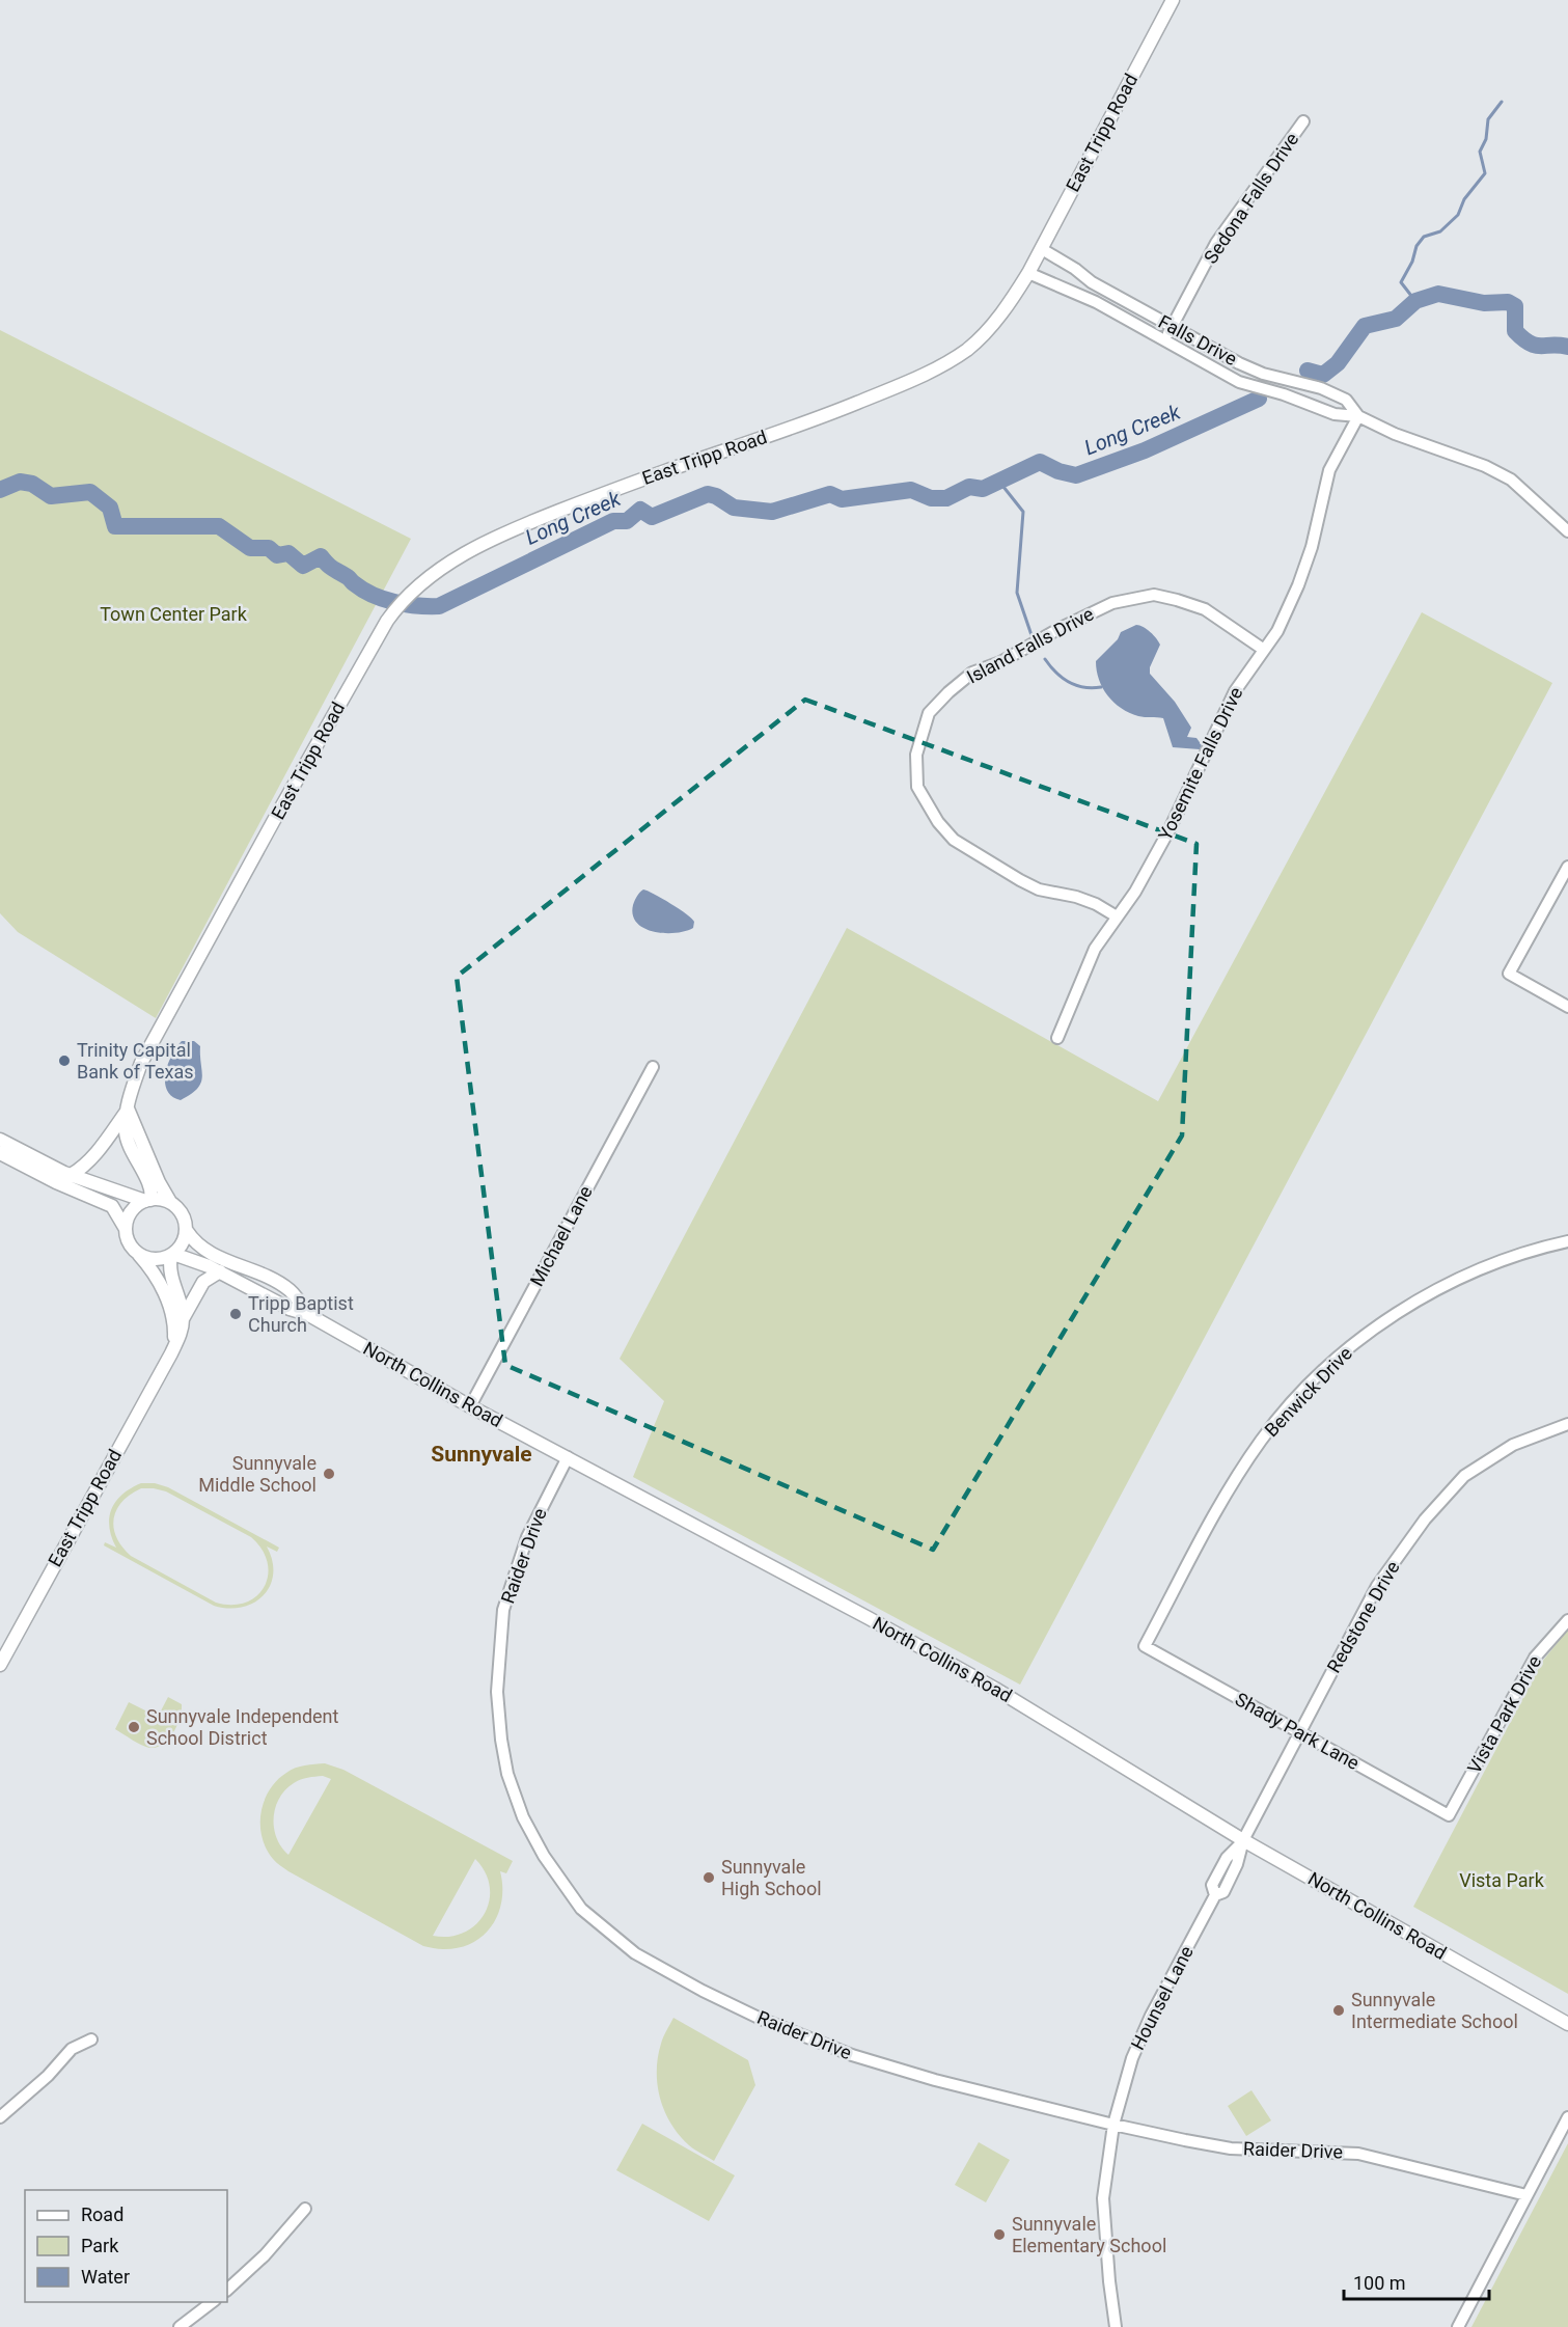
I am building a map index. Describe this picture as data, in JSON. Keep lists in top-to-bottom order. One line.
{"streets":{"street":["East Tripp Road","Sedona Falls Drive","Falls Drive","Island Falls Drive","Yosemite Falls Drive","Michael Lane","North Collins Road","Benwick Drive","Raider Drive","Redstone Drive","Vista Park Drive","Shady Park Lane","Hounsel Lane"]},"crossings":[["East Tripp Road","Falls Drive"],["East Tripp Road","North Collins Road"],["Sedona Falls Drive","Falls Drive"],["Falls Drive","Yosemite Falls Drive"],["Island Falls Drive","Yosemite Falls Drive"],["Michael Lane","North Collins Road"],["North Collins Road","Raider Drive"],["North Collins Road","Redstone Drive"],["North Collins Road","Hounsel Lane"],["Benwick Drive","Shady Park Lane"],["Raider Drive","Hounsel Lane"],["Redstone Drive","Shady Park Lane"],["Redstone Drive","Hounsel Lane"],["Vista Park Drive","Shady Park Lane"]],"districts":["Sunnyvale"],"water":["Long Creek"],"parks":["Town Center Park","Vista Park"],"places":["Trinity Capital Bank of Texas","Tripp Baptist Church","Sunnyvale Middle School","Sunnyvale Independent School District","Sunnyvale High School","Sunnyvale Intermediate School","Sunnyvale Elementary School"],"legend":["Road","Park","Water"],"scale_bar":"100 m"}
